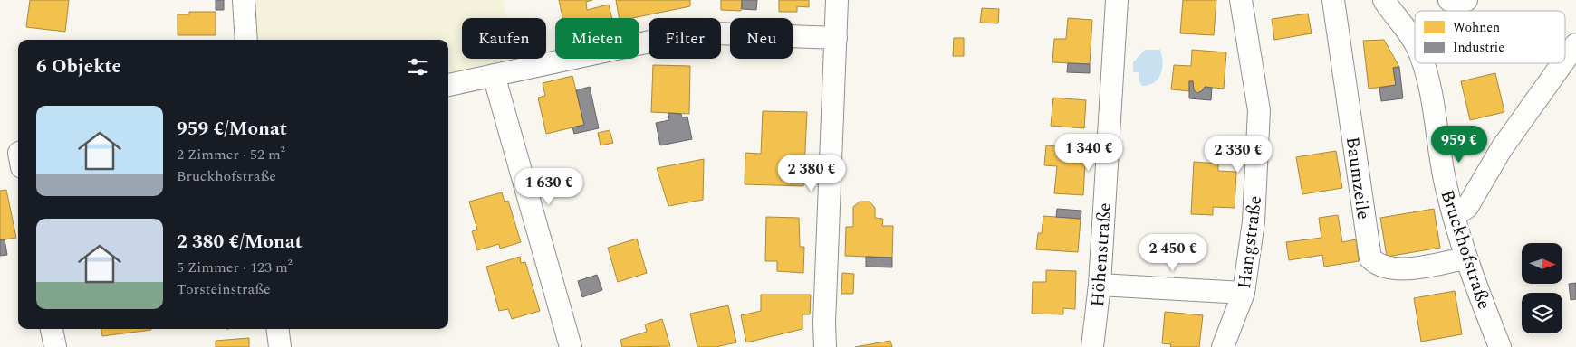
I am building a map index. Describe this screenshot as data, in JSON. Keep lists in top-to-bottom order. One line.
{"streets":{"street":["Baumzeile","Hangstraße","Bruckhofstraße","Höhenstraße"]},"crossings":[["Baumzeile","Bruckhofstraße"]],"legend":["Wohnen","Industrie"],"north":"right","page":{"chip":["Kaufen","Mieten","Filter","Neu"],"heading":"6 Objekte","list":[{"name":"959 €/Monat","note":"2 Zimmer · 52 m² · Bruckhofstraße"},{"name":"2 380 €/Monat","note":"5 Zimmer · 123 m² · Torsteinstraße"}],"price":["959 €","1 340 €","2 330 €","2 380 €","1 630 €","2 450 €"]}}
